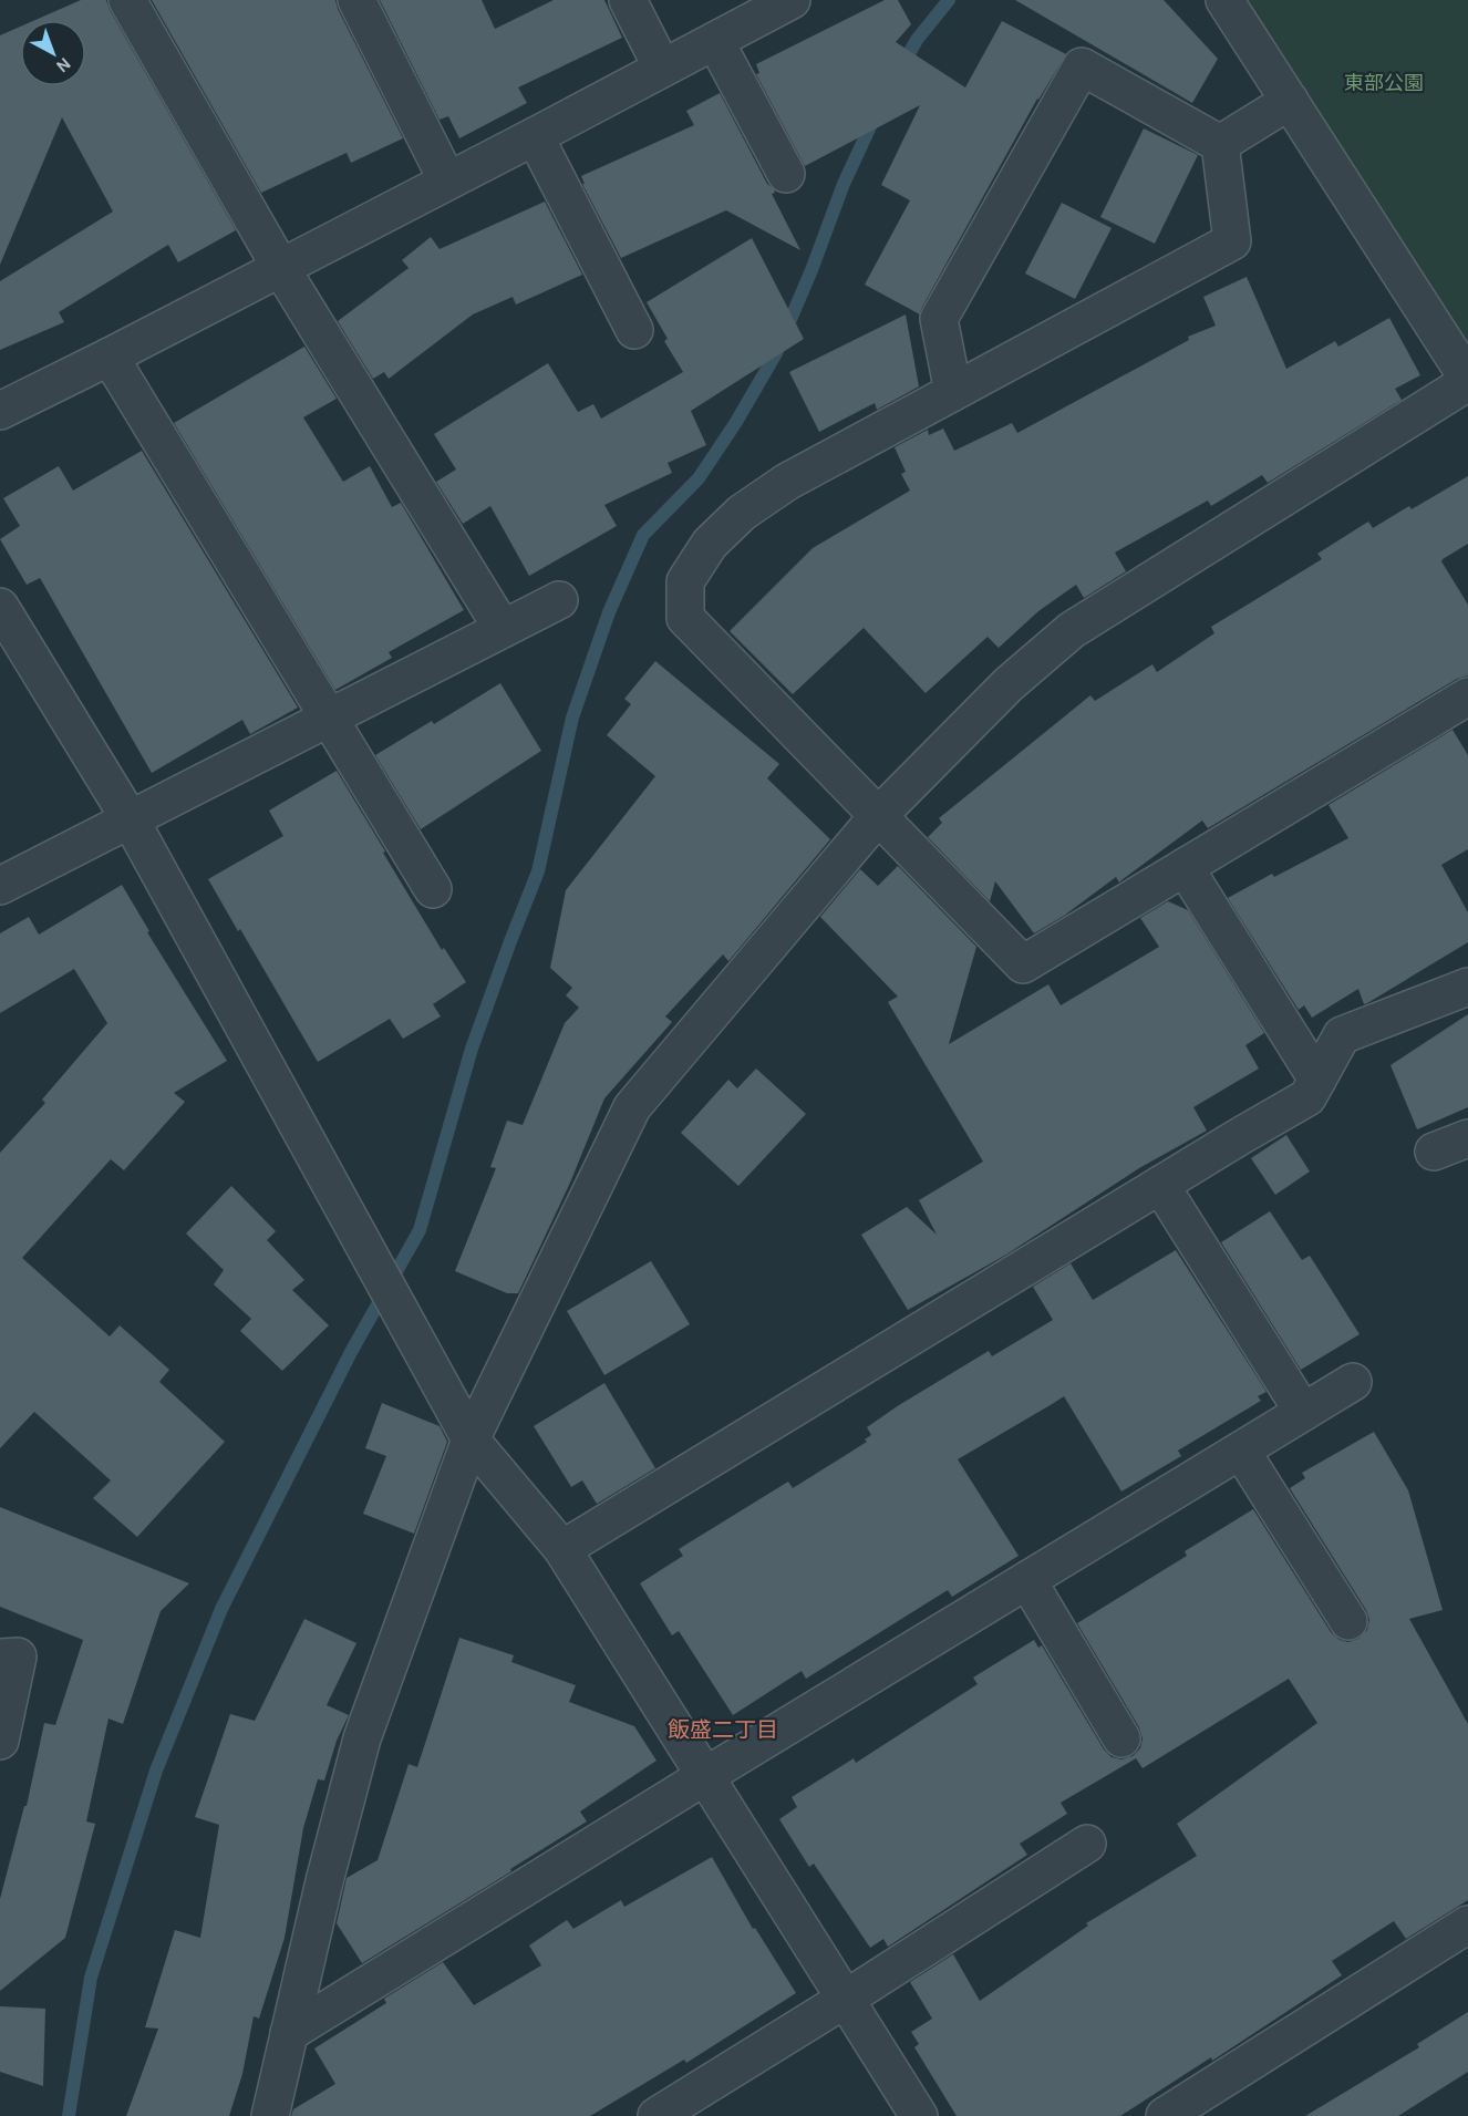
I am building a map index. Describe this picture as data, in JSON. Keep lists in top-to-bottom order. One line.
{"districts":["飯盛二丁目"],"parks":["東部公園"],"north":"bottom right"}
